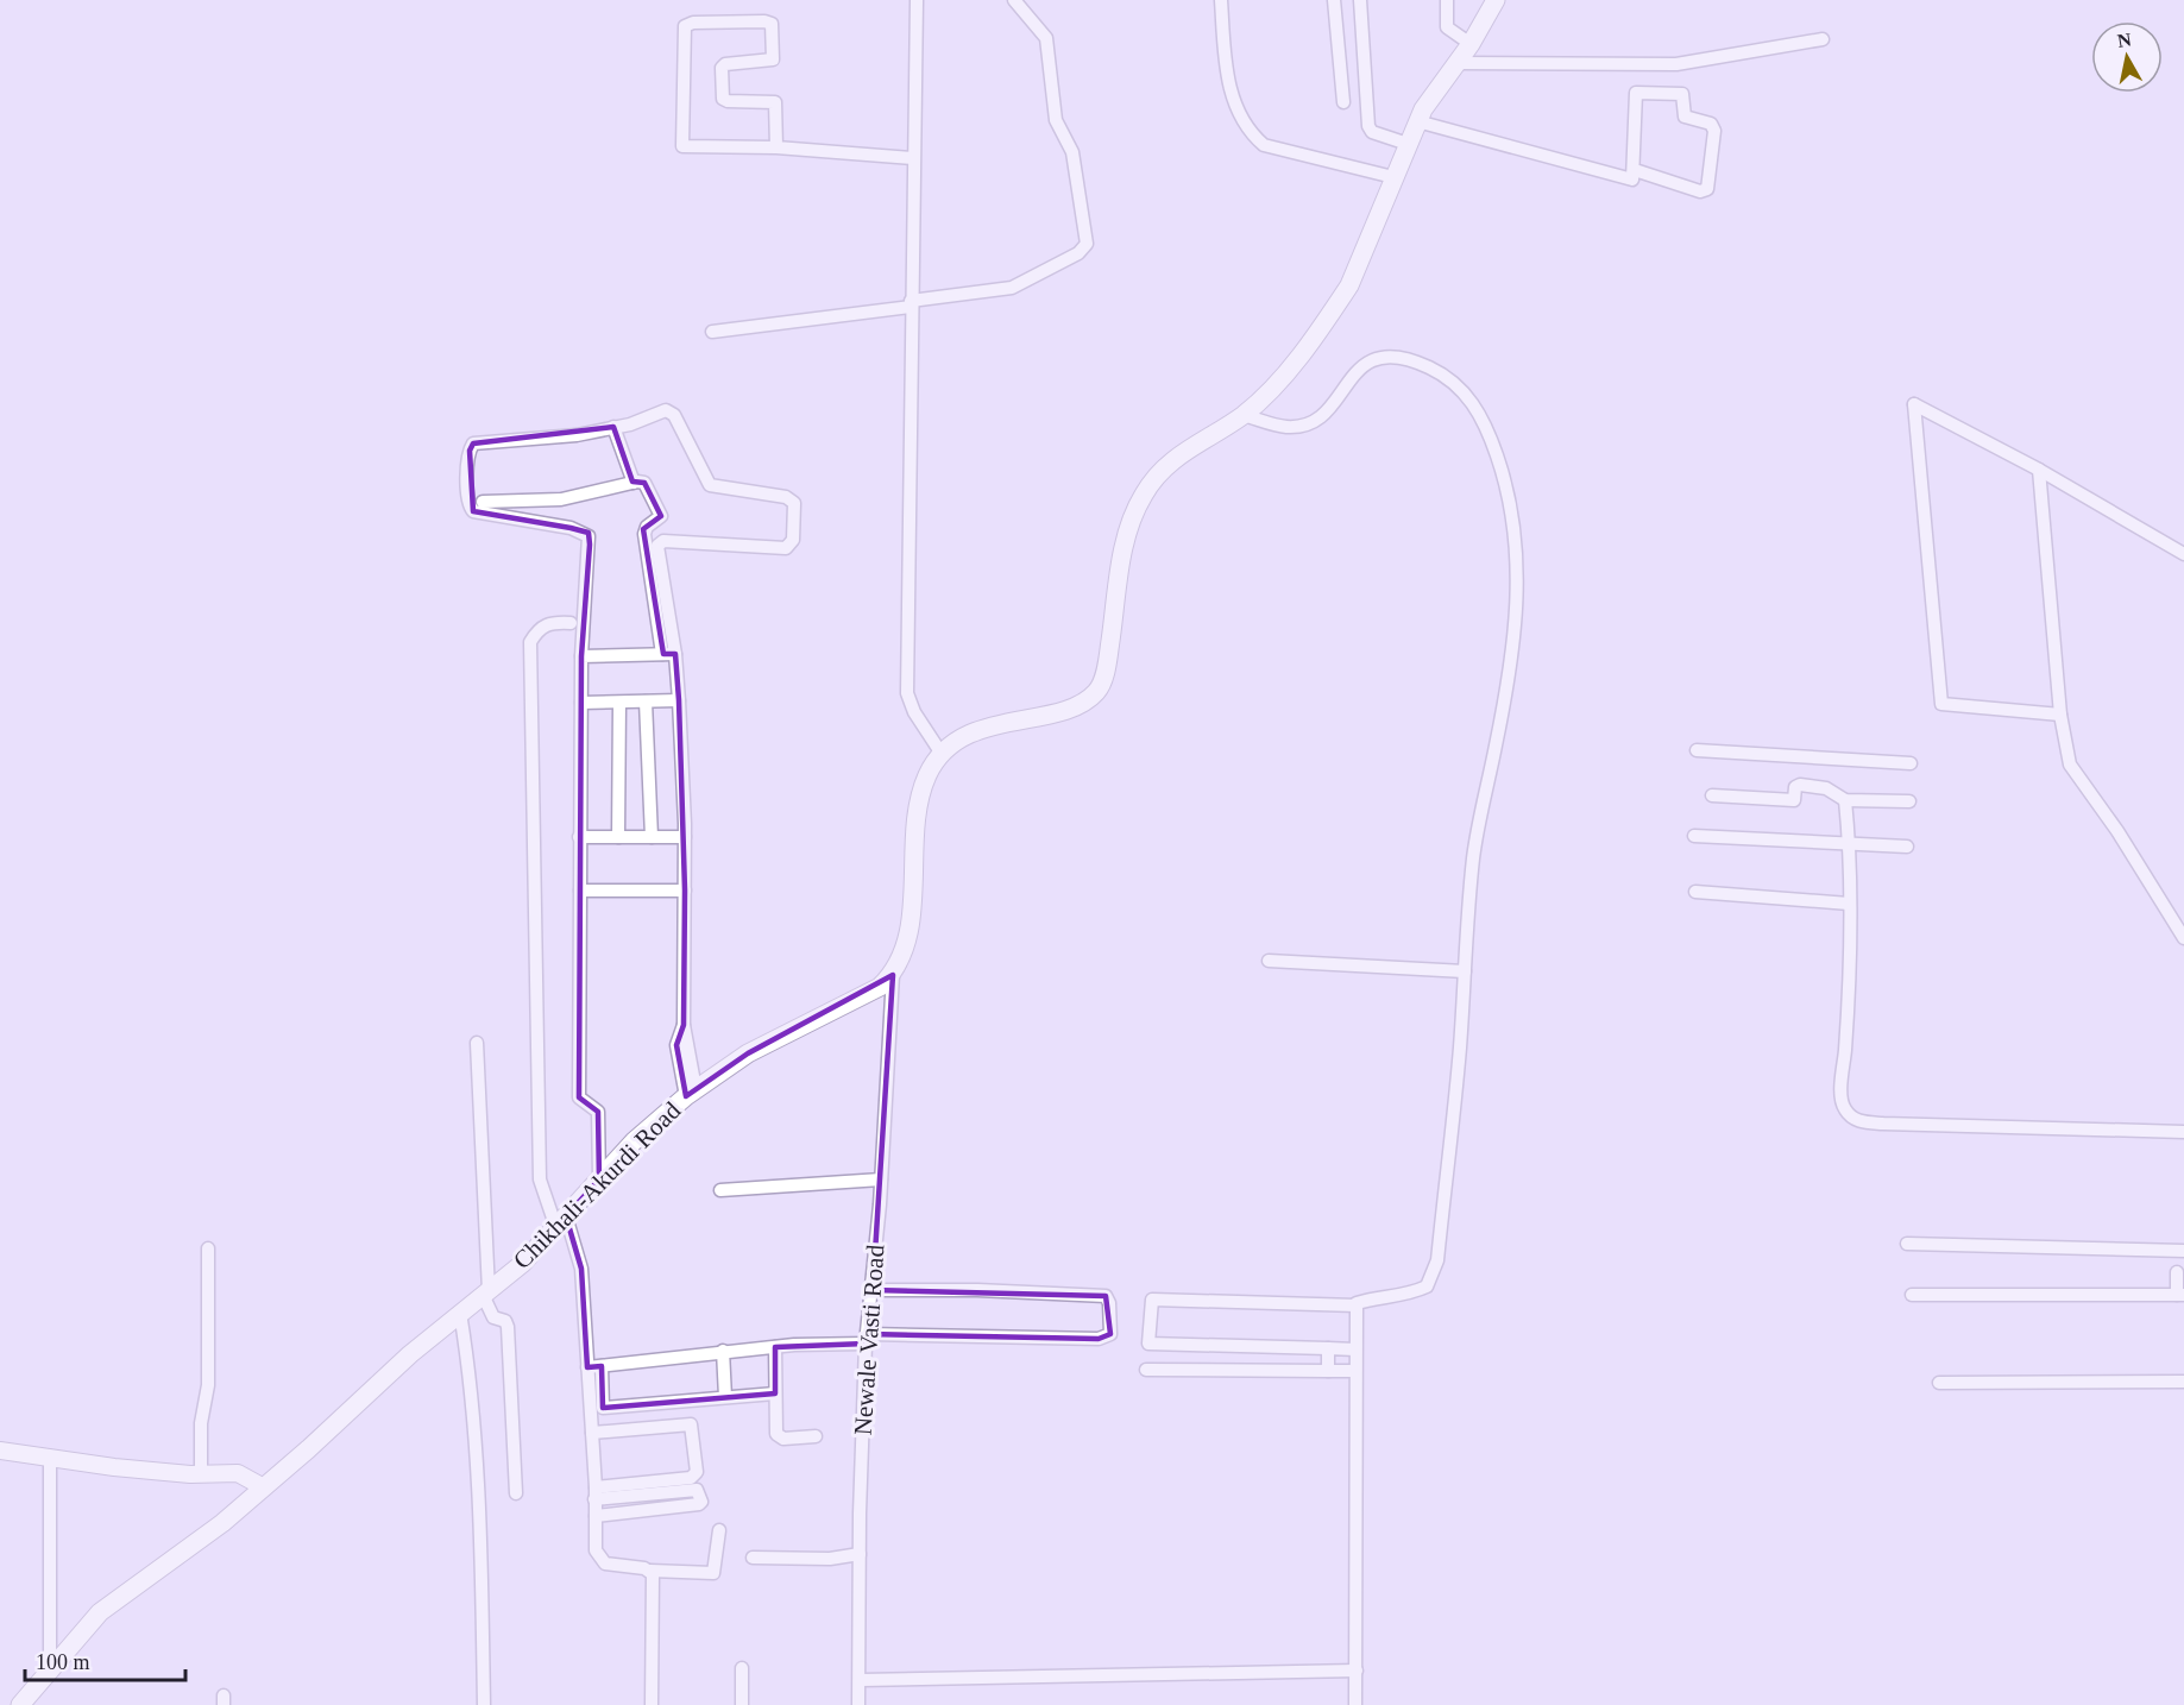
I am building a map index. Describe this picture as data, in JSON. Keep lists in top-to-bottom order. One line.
{"streets":{"main road":["Chikhali-Akurdi Road"],"street":["Newale Vasti Road"]},"crossings":[["Chikhali-Akurdi Road","Newale Vasti Road"]],"scale_bar":"100 m","north":"top"}
